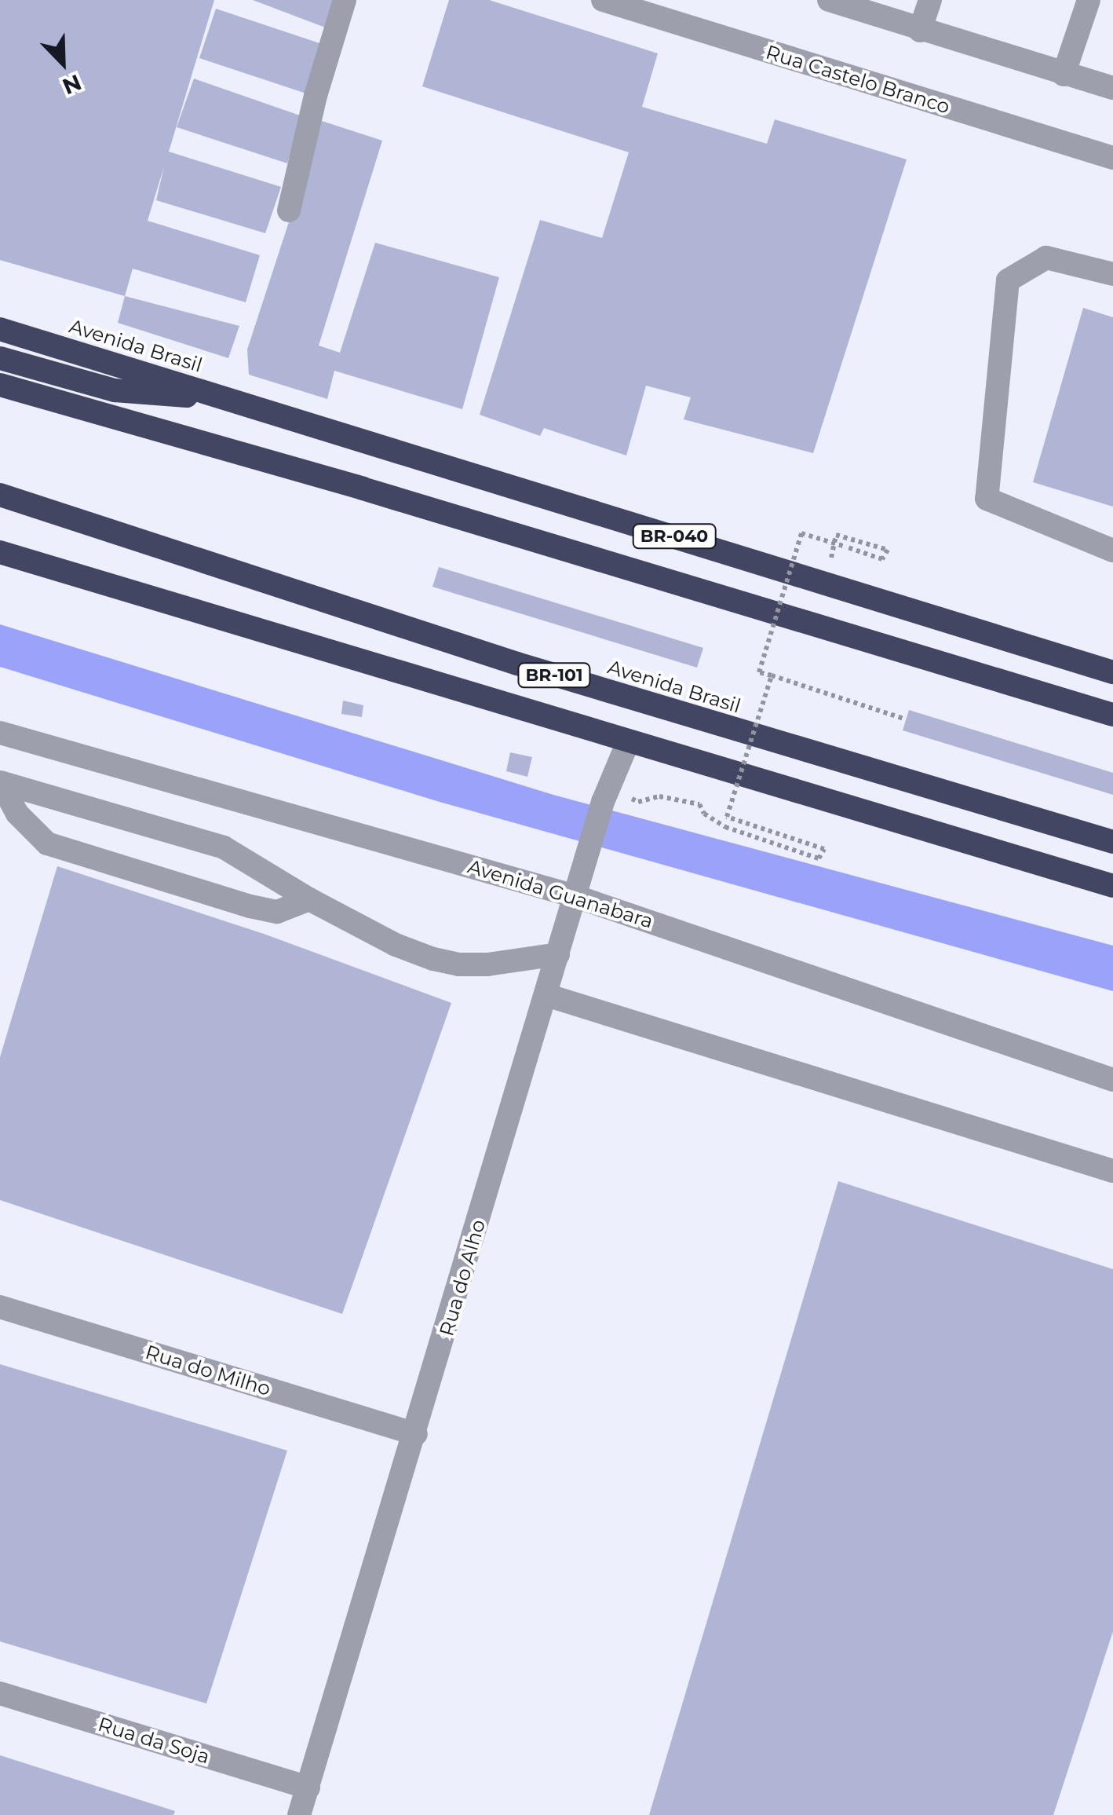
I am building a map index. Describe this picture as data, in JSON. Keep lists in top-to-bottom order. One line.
{"streets":{"highway":["Avenida Brasil","BR-040","BR-101"],"street":["Rua Castelo Branco","Avenida Guanabara","Rua do Alho","Rua do Milho","Rua da Soja"]},"crossings":[["Avenida Brasil","BR-040"],["Avenida Guanabara","Rua do Alho"],["Rua do Alho","Rua do Milho"],["Rua do Alho","Rua da Soja"]],"north":"bottom right"}
